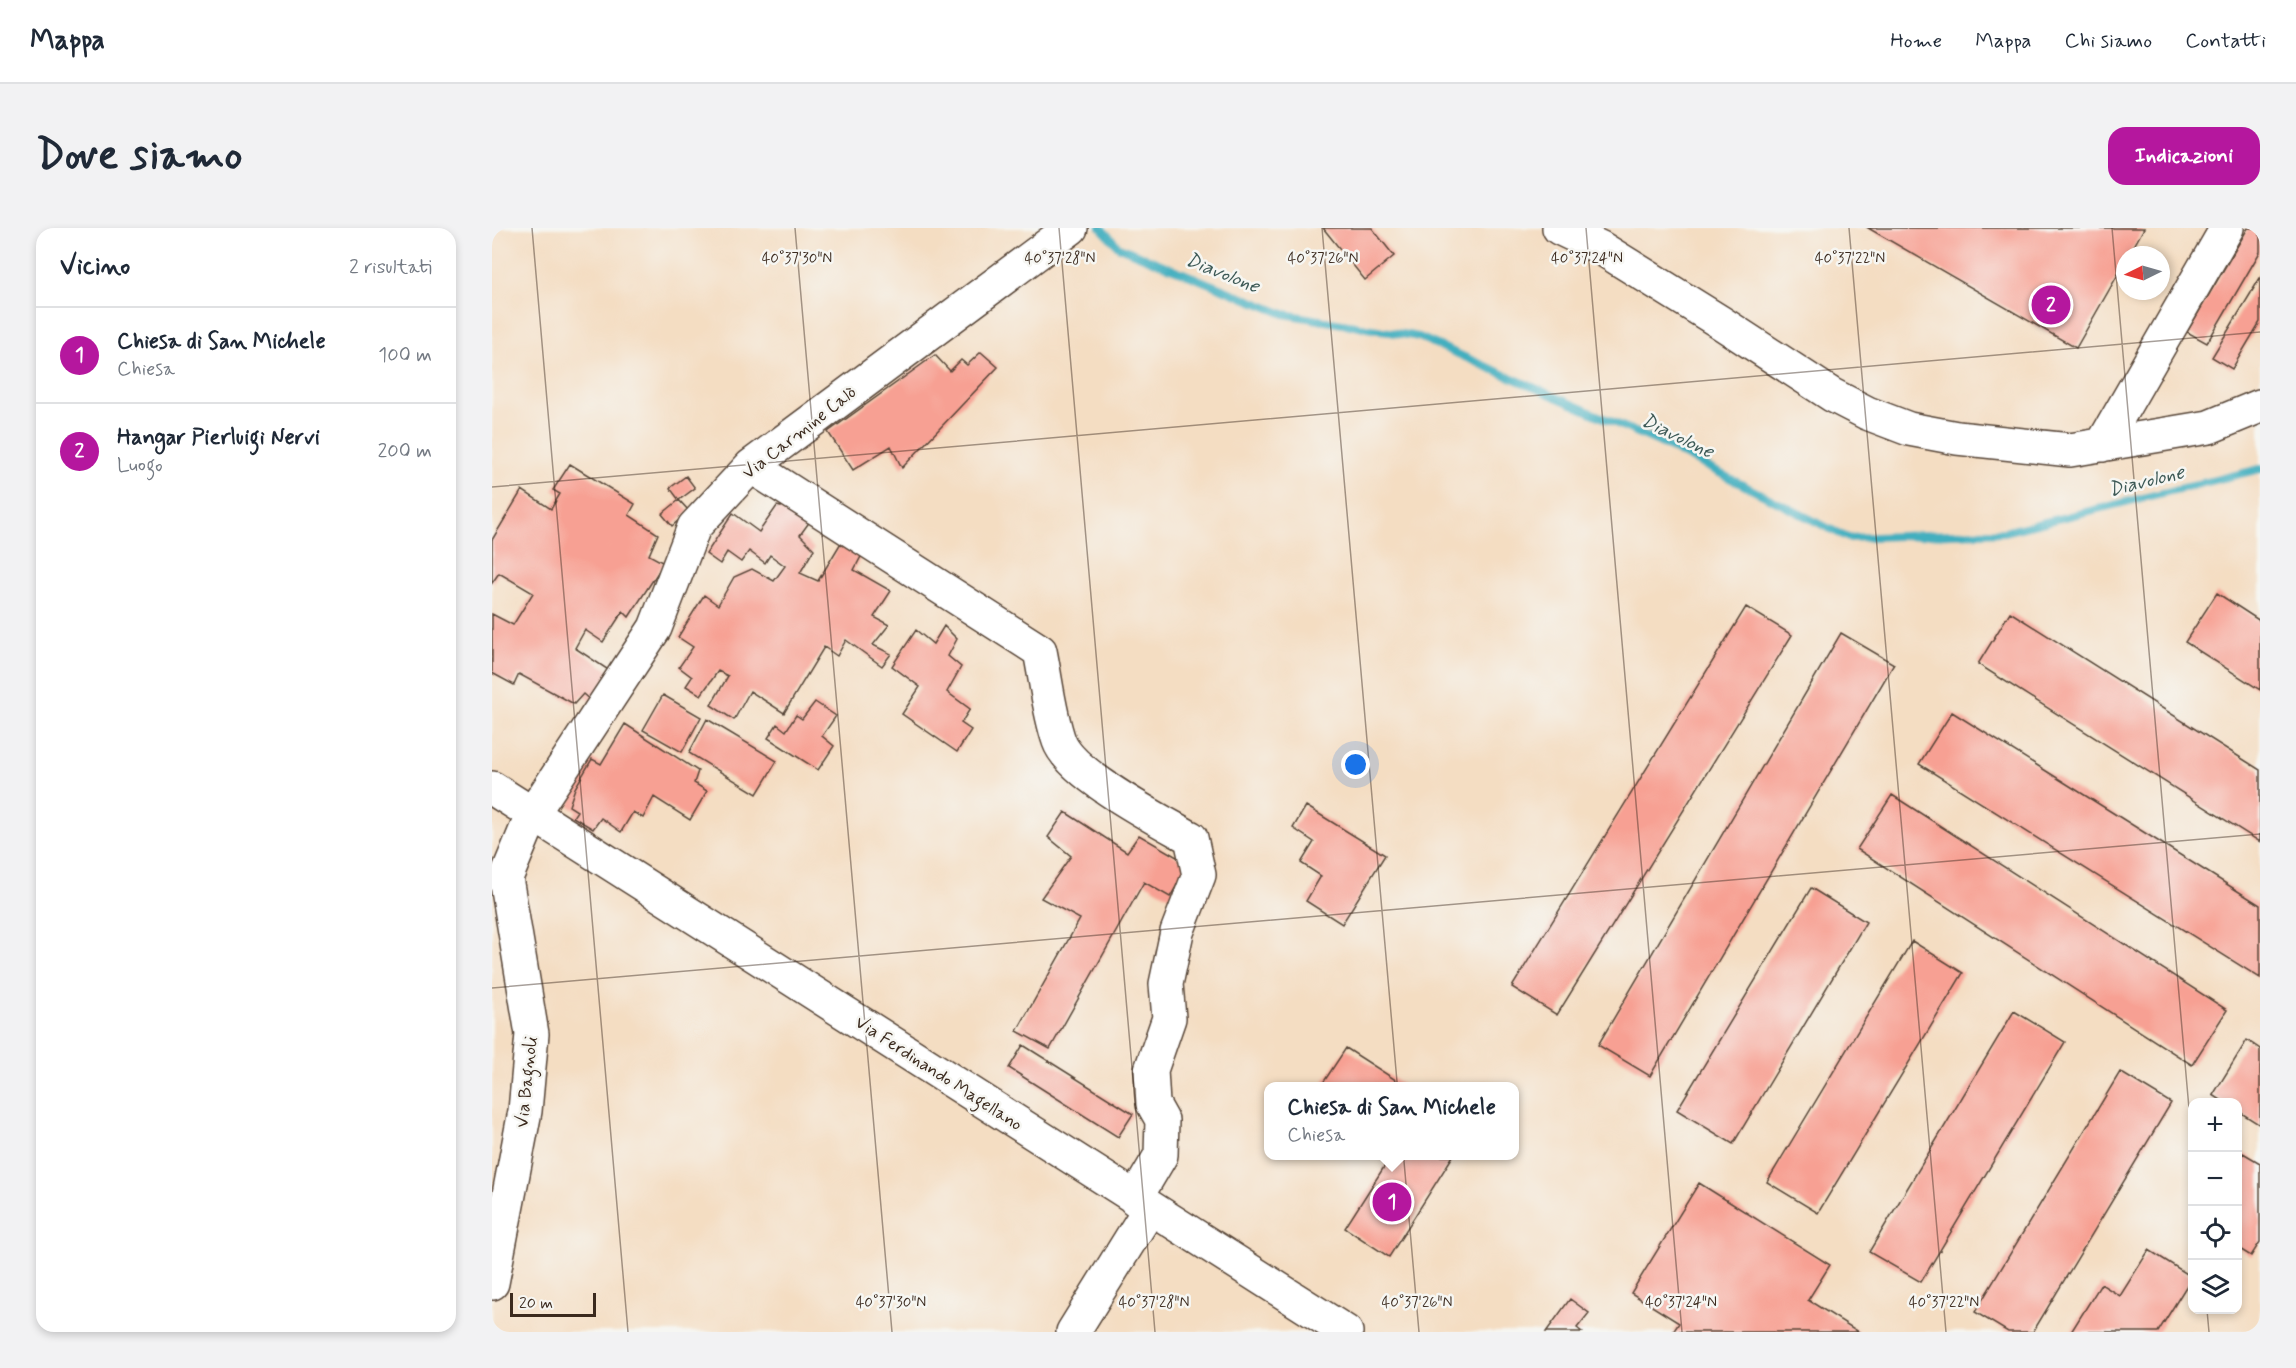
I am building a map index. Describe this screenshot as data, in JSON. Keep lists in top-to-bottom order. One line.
{"streets":{"street":["Via Carmine Calò","Via Ferdinando Magellano","Via Bagnoli"]},"crossings":[["Via Carmine Calò","Via Ferdinando Magellano"],["Via Carmine Calò","Via Bagnoli"],["Via Ferdinando Magellano","Via Bagnoli"]],"water":["Diavolone"],"scale_bar":"20 m","north":"left","page":{"header":"Mappa","nav":["Home","Mappa","Chi siamo","Contatti"],"buttons":"Indicazioni","title":"Dove siamo","heading":["Vicino","2 risultati"],"pins":["2","1"],"list":[{"mark":"1","name":"Chiesa di San Michele","note":"Chiesa","value":"100 m"},{"mark":"2","name":"Hangar Pierluigi Nervi","note":"Luogo","value":"200 m"}],"popup":["Chiesa di San Michele","Chiesa"],"map_buttons":["+","−"],"scale":"20 m"},"coordinates":["40°37'30\"N","40°37'28\"N","40°37'26\"N","40°37'24\"N","40°37'22\"N"]}
